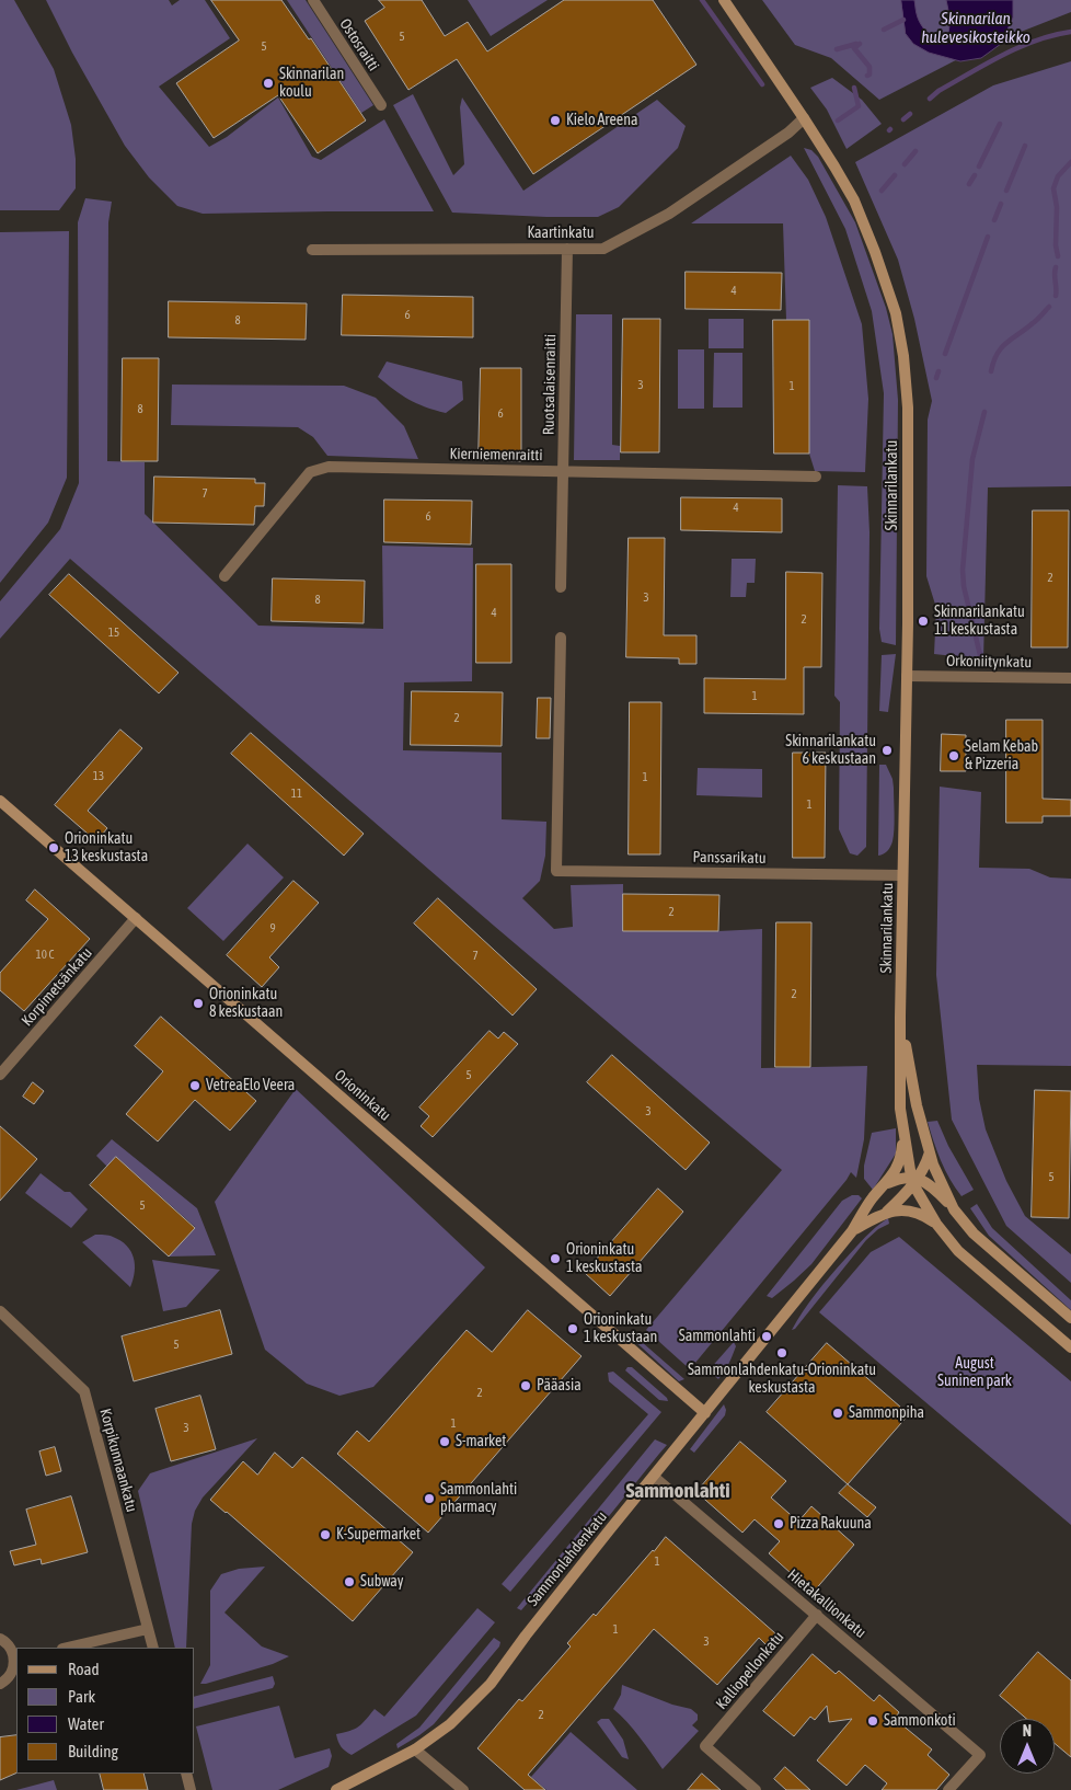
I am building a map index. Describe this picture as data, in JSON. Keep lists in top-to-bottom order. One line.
{"streets":{"main road":["Skinnarilankatu","Orioninkatu","Sammonlahdenkatu"],"street":["Ostosraitti","Kaartinkatu","Ruotsalaisenraitti","Kierniemenraitti","Orkoniitynkatu","Panssarikatu","Korpimetsänkatu","Korpikunnaankatu","Hietakallionkatu","Kalliopellonkatu"]},"crossings":[["Kaartinkatu","Ruotsalaisenraitti"],["Kaartinkatu","Skinnarilankatu"],["Ruotsalaisenraitti","Kierniemenraitti"],["Skinnarilankatu","Orkoniitynkatu"],["Skinnarilankatu","Panssarikatu"],["Skinnarilankatu","Sammonlahdenkatu"],["Korpimetsänkatu","Orioninkatu"],["Orioninkatu","Sammonlahdenkatu"],["Sammonlahdenkatu","Hietakallionkatu"],["Hietakallionkatu","Kalliopellonkatu"]],"districts":["Sammonlahti"],"water":["Skinnarilan hulevesikosteikko"],"parks":["August Suninen park"],"places":["Skinnarilan koulu","Kielo Areena","Skinnarilankatu 11 keskustasta","Skinnarilankatu 6 keskustaan","Selam Kebab & Pizzeria","Orioninkatu 13 keskustasta","Orioninkatu 8 keskustaan","VetreaElo Veera","Orioninkatu 1 keskustasta","Orioninkatu 1 keskustaan","Sammonlahti","Sammonlahdenkatu-Orioninkatu keskustasta","Pääasia","Sammonpiha","S-market","Sammonlahti pharmacy","Pizza Rakuuna","K-Supermarket","Subway","Sammonkoti"],"house_numbers":["5","5","4","6","8","3","1","8","6","7","4","6","2","3","8","4","2","15","1","2","13","1","11","1","2","9","10 C","7","2","5","3","5","5","5","2","1","3","1","1","3","2"],"legend":["Road","Park","Water","Building"],"north":"top"}
